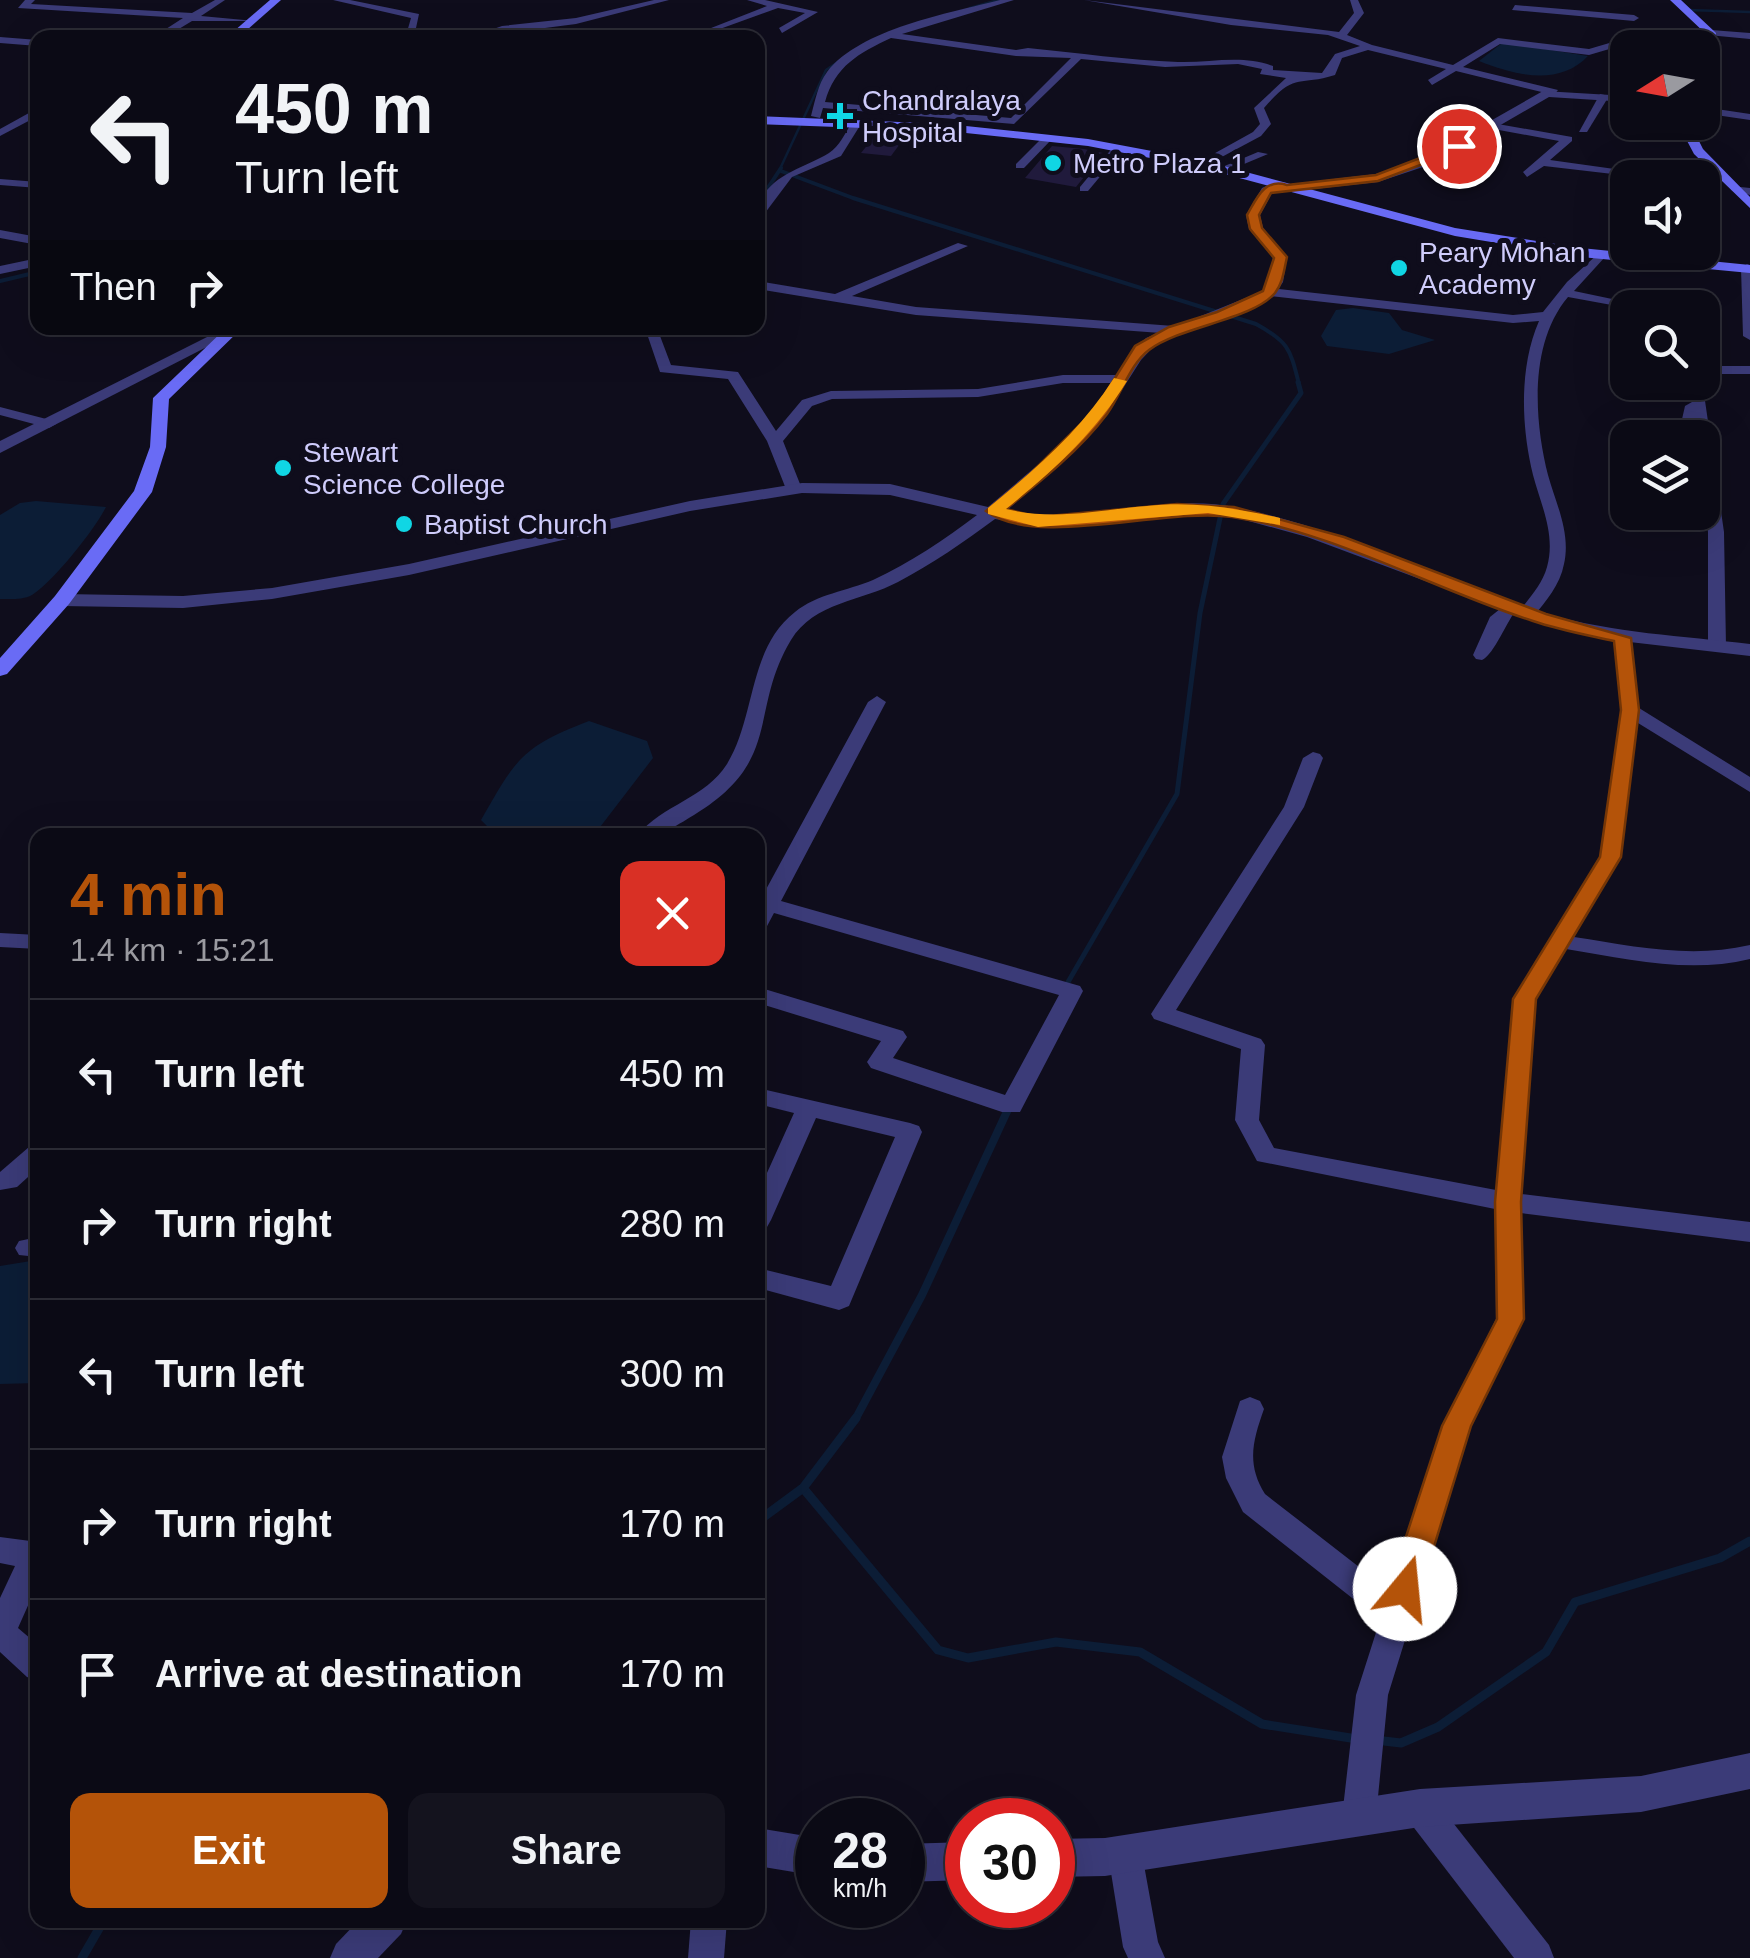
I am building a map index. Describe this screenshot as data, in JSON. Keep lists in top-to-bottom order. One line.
{"places":{"health":["Chandralaya Hospital"],"other":["Metro Plaza 1","Peary Mohan Academy","Stewart Science College","Baptist Church"]},"north":"left","page":{"turn":["450 m","Turn left"],"then":"Then","heading":["4 min","1.4 km · 15:21"],"list":[{"name":"Turn left","value":"450 m"},{"name":"Turn right","value":"280 m"},{"name":"Turn left","value":"300 m"},{"name":"Turn right","value":"170 m"},{"name":"Arrive at destination","value":"170 m"}],"buttons":["Exit","Share"],"speed":"28 km/h","limit":"30"}}
